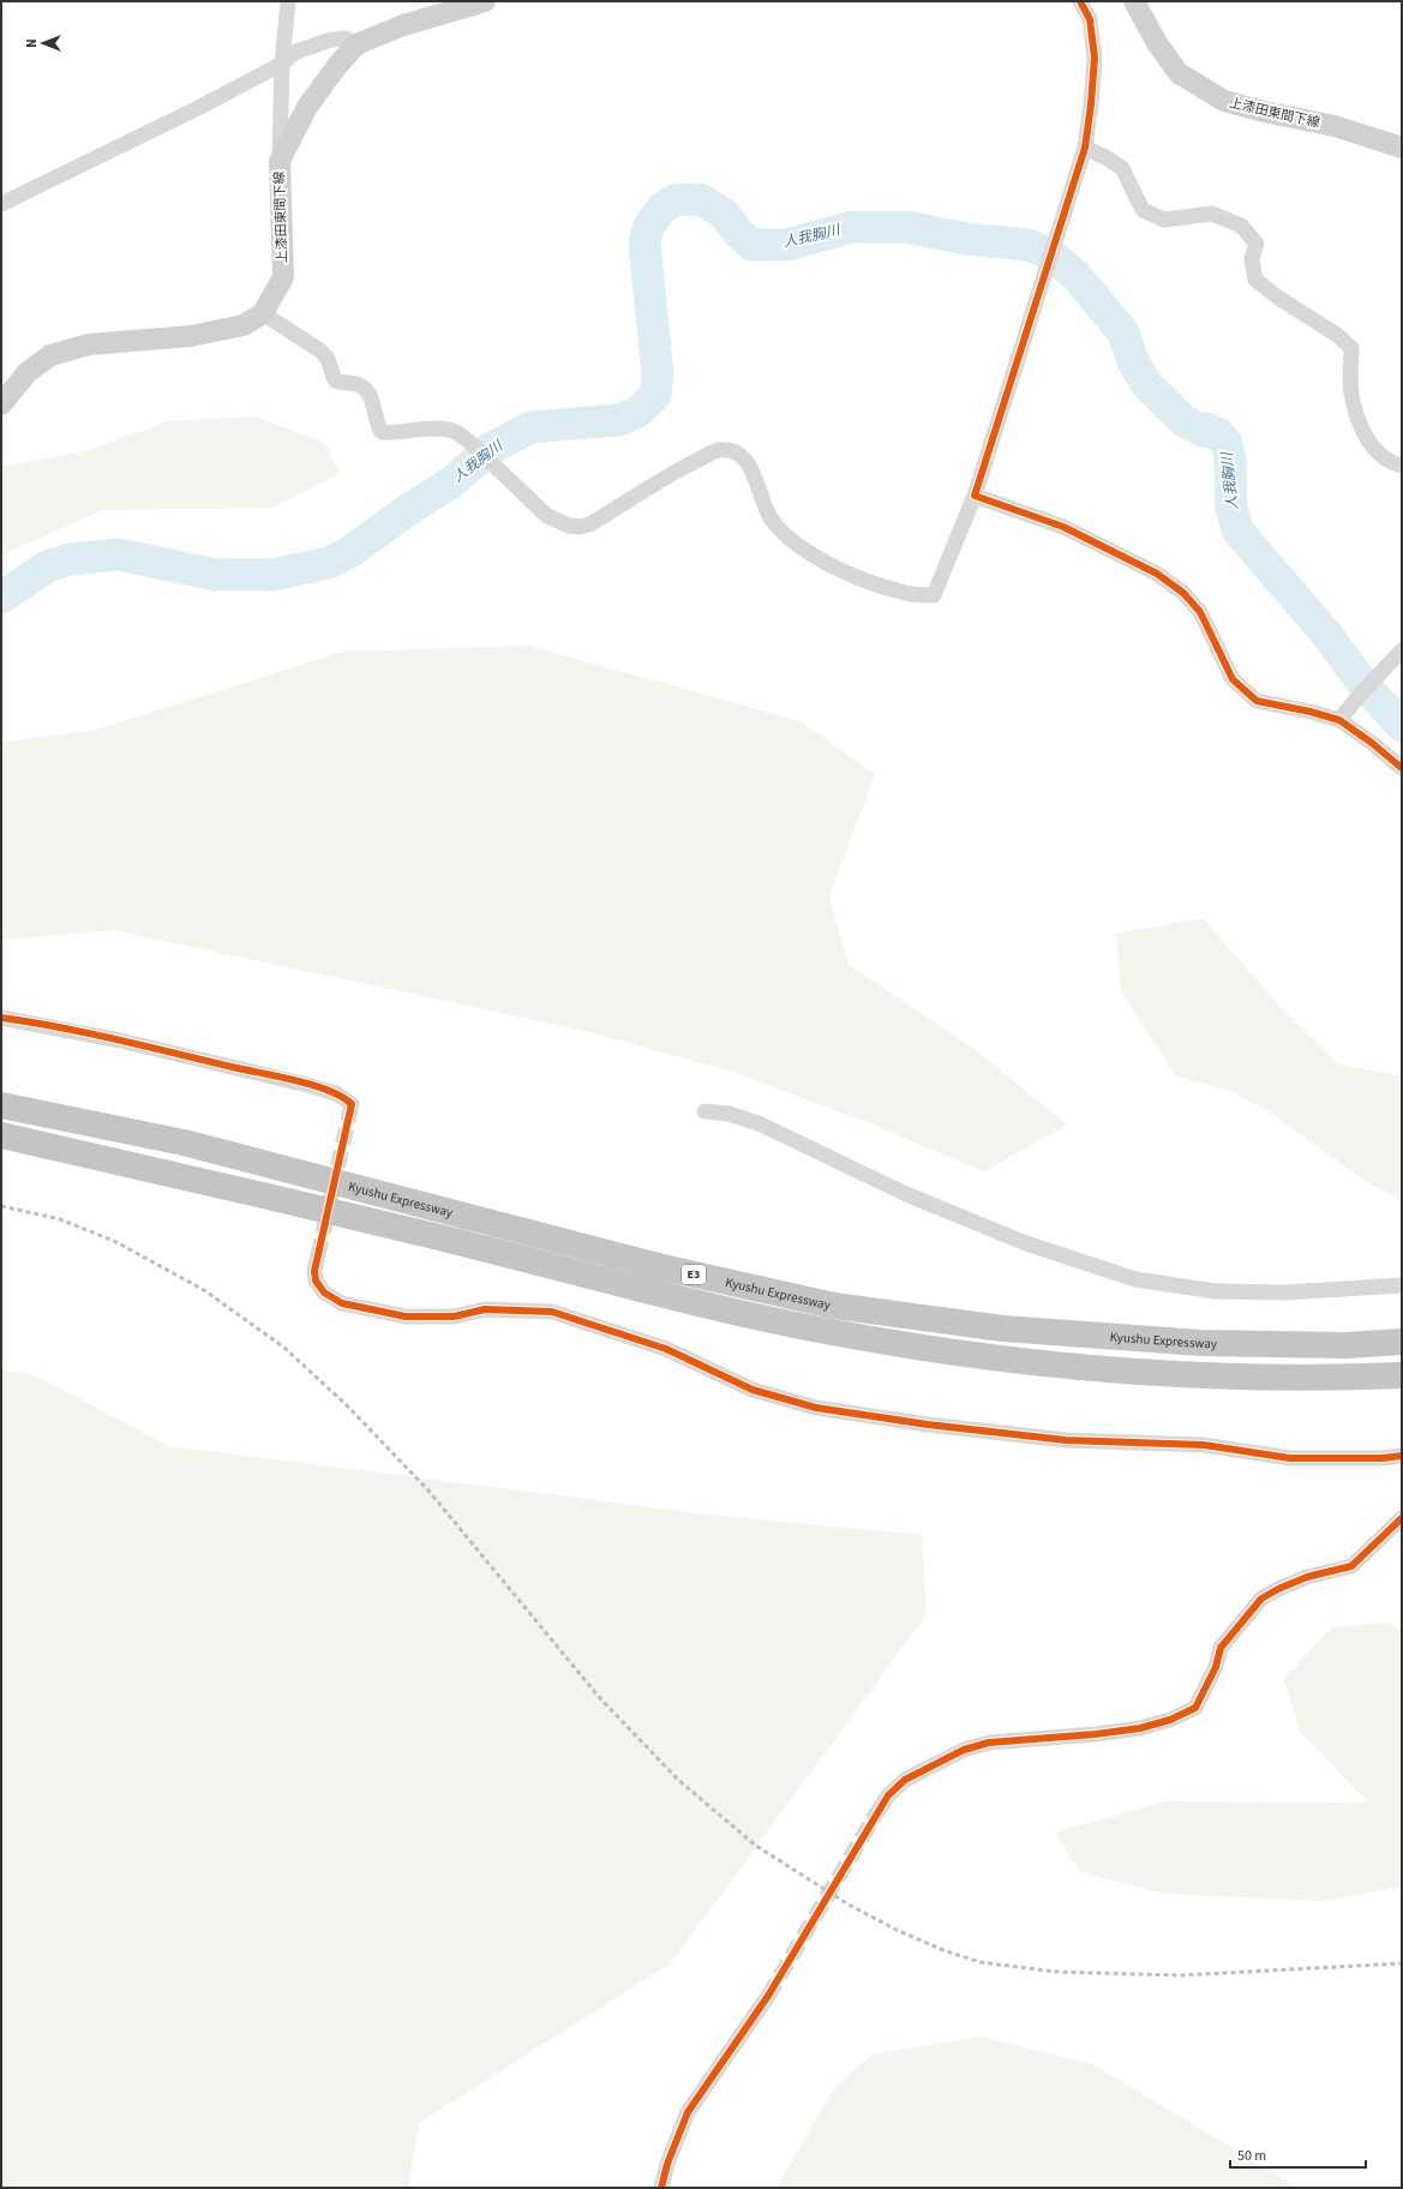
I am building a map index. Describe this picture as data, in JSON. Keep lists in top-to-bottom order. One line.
{"streets":{"highway":["Kyushu Expressway","E3"],"main road":["上漆田東間下線"]},"water":["人我胸川"],"scale_bar":"50 m","north":"left"}
